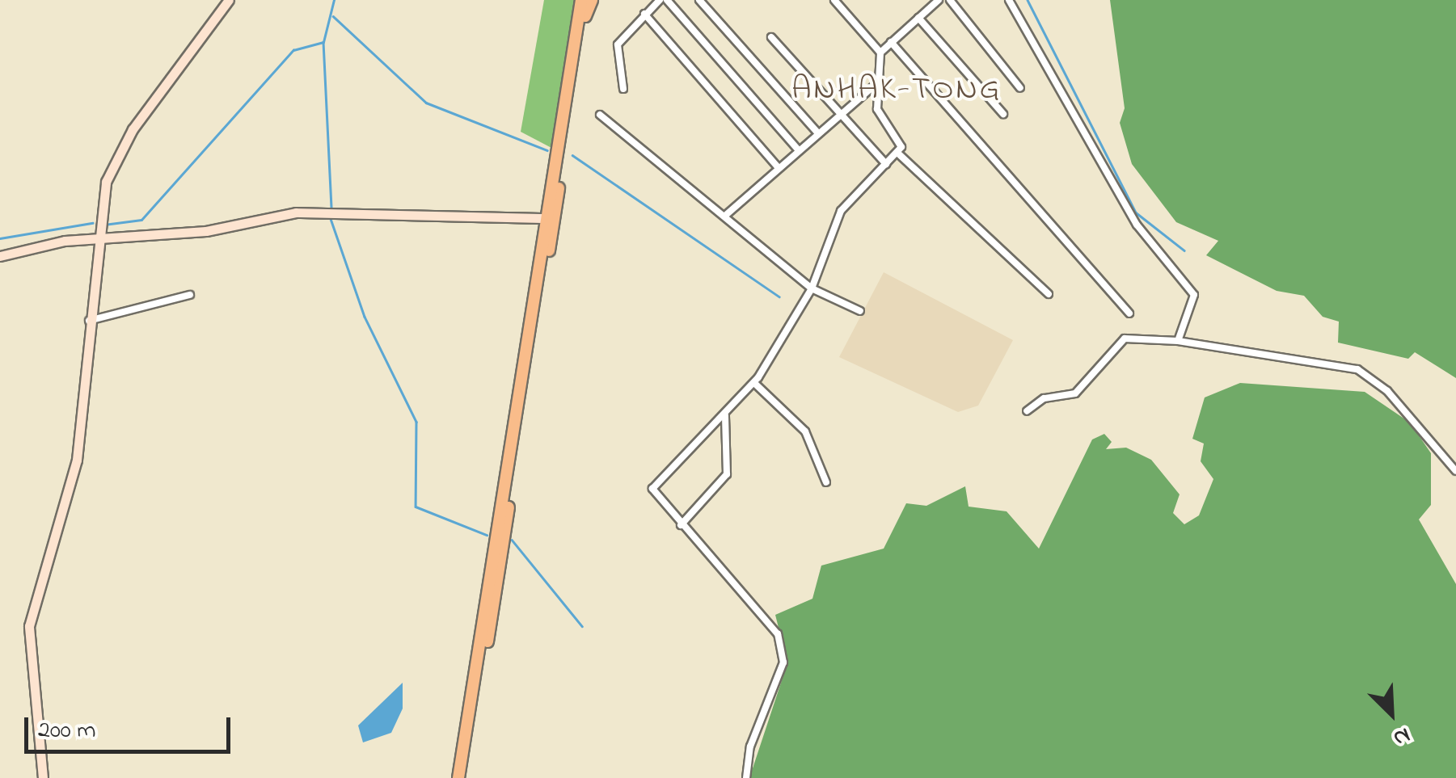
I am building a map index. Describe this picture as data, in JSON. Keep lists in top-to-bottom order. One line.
{"districts":["ANHAK-TONG"],"scale_bar":"200 m","north":"bottom right"}
